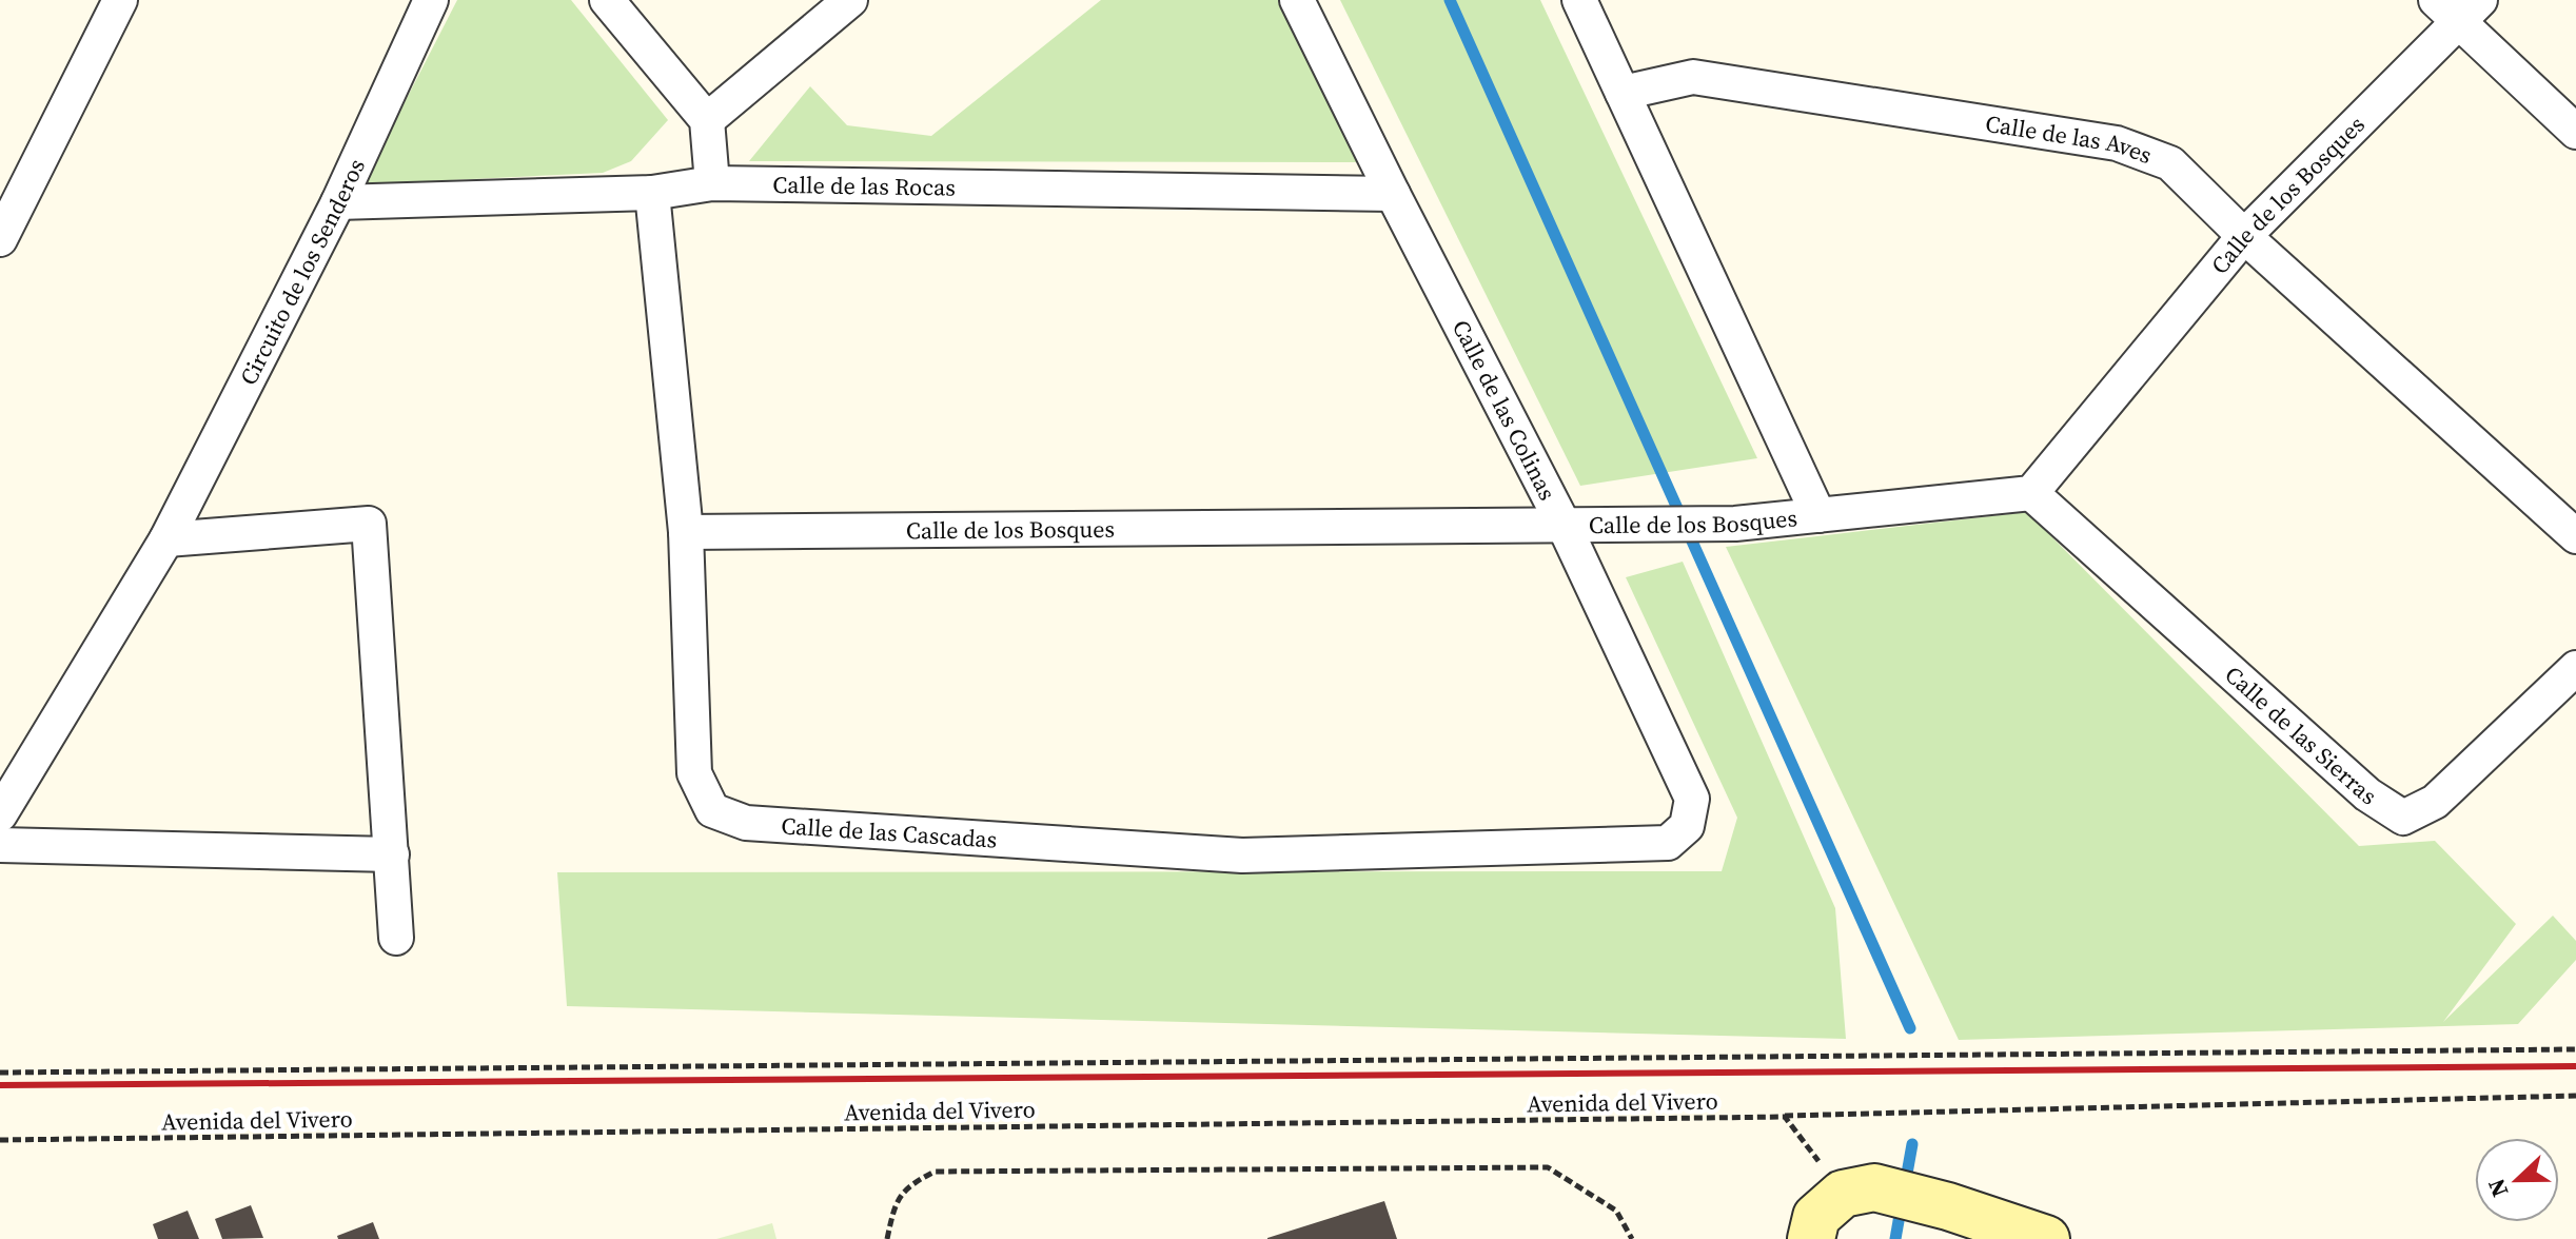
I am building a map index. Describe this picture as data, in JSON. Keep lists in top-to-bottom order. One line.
{"streets":{"street":["Calle de las Aves","Calle de las Rocas","Calle de los Bosques","Circuito de los Senderos","Calle de las Colinas","Calle de las Sierras","Calle de las Cascadas"],"path":["Avenida del Vivero"]},"crossings":[["Calle de las Aves","Calle de los Bosques"],["Calle de las Rocas","Circuito de los Senderos"],["Calle de las Rocas","Calle de las Colinas"],["Calle de las Rocas","Calle de las Cascadas"],["Calle de los Bosques","Calle de las Colinas"],["Calle de los Bosques","Calle de las Sierras"],["Calle de los Bosques","Calle de las Cascadas"],["Calle de las Colinas","Calle de las Cascadas"]],"north":"left"}
